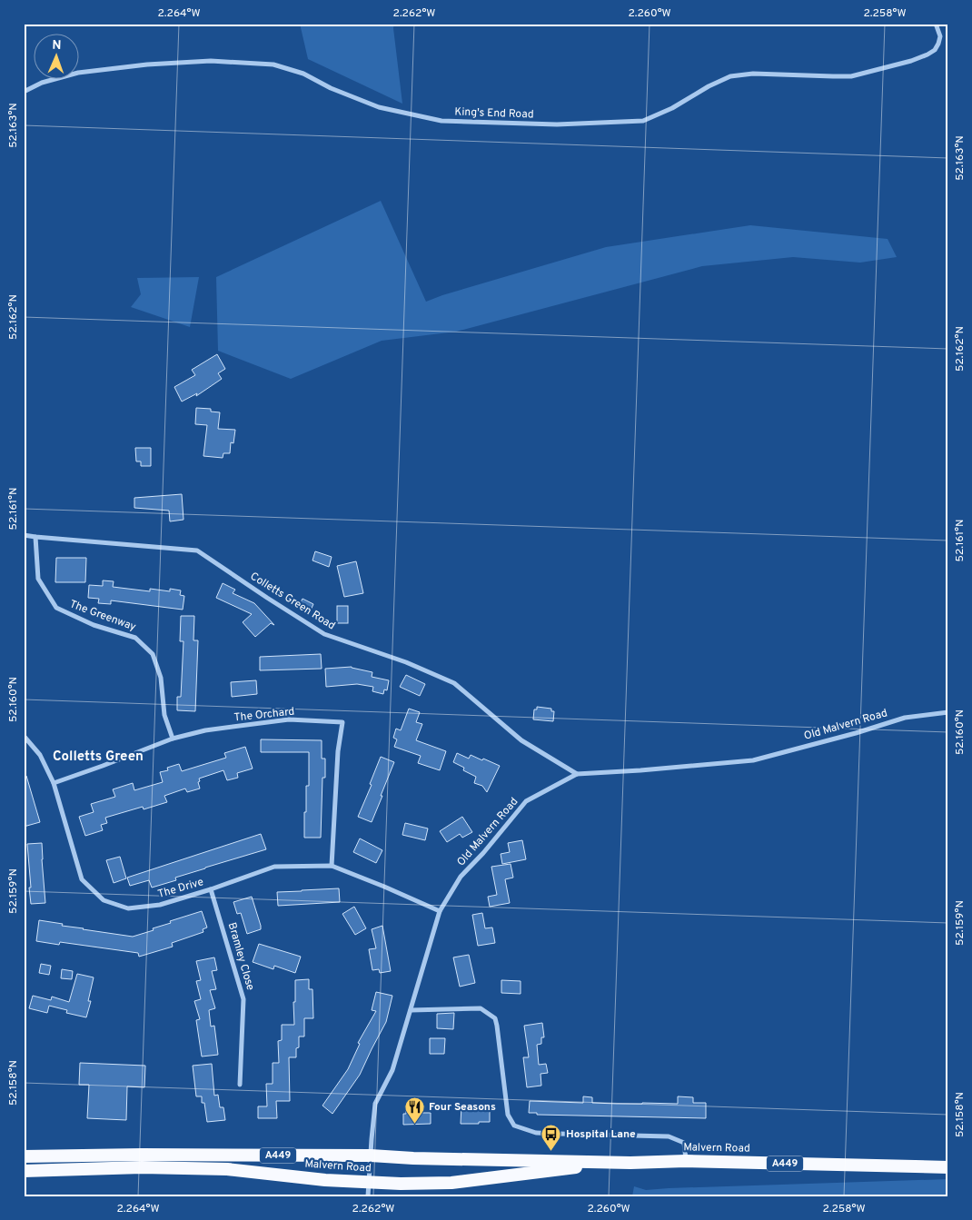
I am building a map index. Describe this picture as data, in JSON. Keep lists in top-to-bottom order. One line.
{"streets":{"highway":["Malvern Road","A449"],"street":["King's End Road","Colletts Green Road","The Greenway","The Orchard","Old Malvern Road","The Drive","Bramley Close"]},"crossings":[["Colletts Green Road","The Greenway"],["Colletts Green Road","Old Malvern Road"],["The Greenway","The Orchard"],["The Orchard","The Drive"],["Old Malvern Road","The Drive"],["Old Malvern Road","Malvern Road"],["The Drive","Bramley Close"]],"districts":["Colletts Green"],"places":{"restaurant":["Four Seasons"],"bus stop":["Hospital Lane"]},"north":"top","coordinates":["2.264°W","2.262°W","2.260°W","2.258°W","52.163°N","52.162°N","52.161°N","52.160°N","52.159°N","52.158°N"]}
